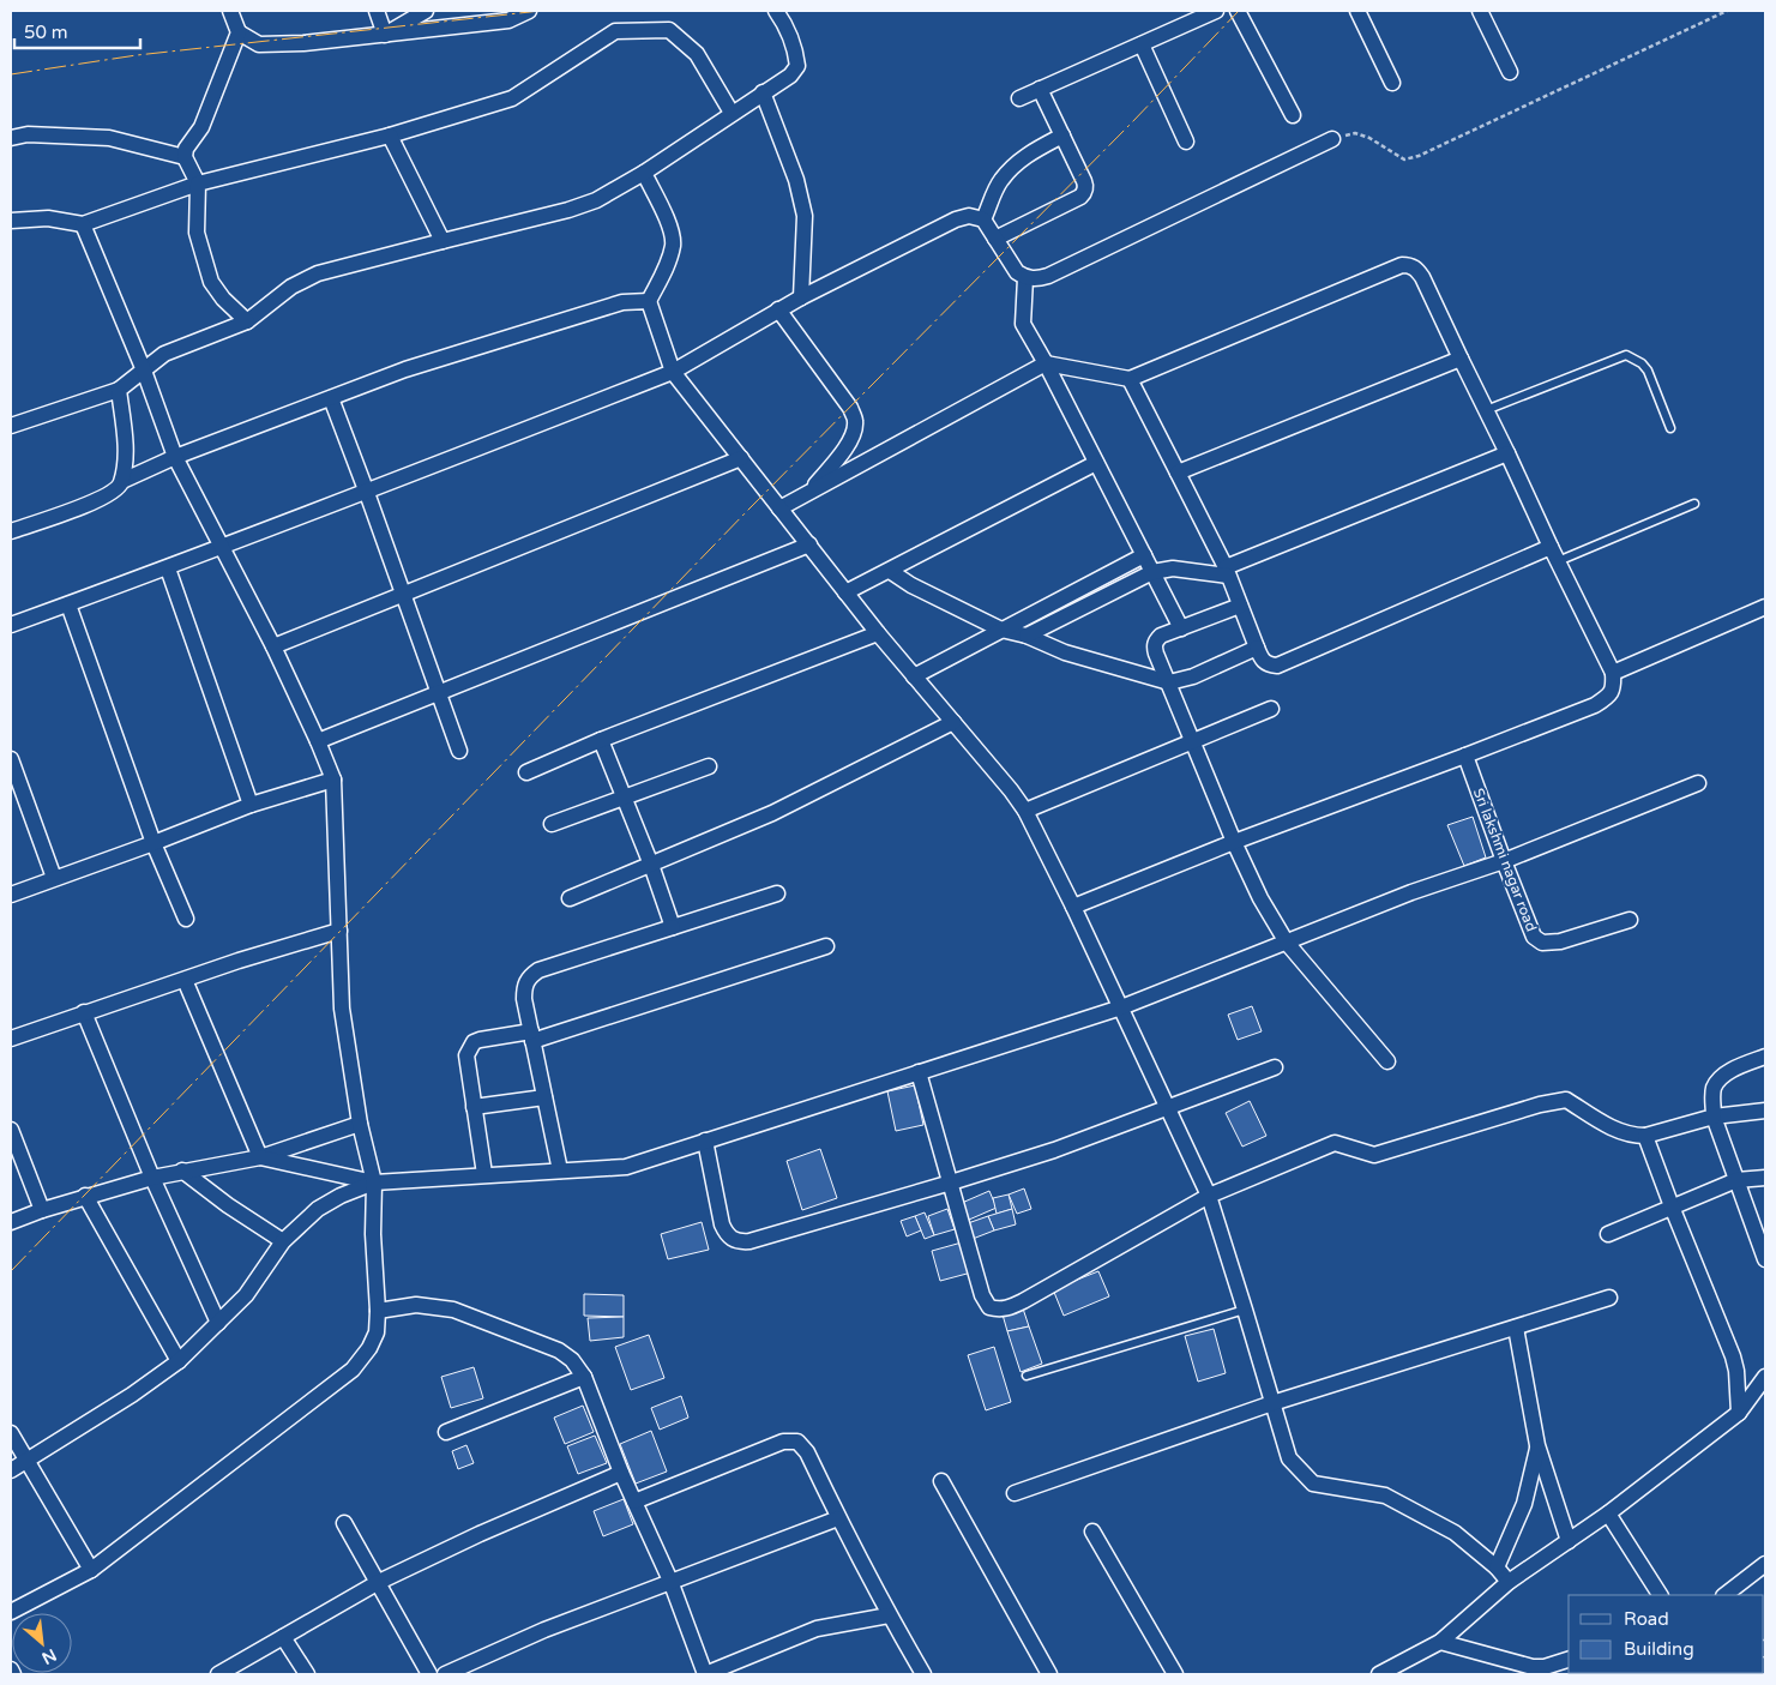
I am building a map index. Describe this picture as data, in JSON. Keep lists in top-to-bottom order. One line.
{"streets":{"street":["Sri lakshmi nagar road"]},"legend":["Road","Building"],"scale_bar":"50 m","north":"bottom right"}
